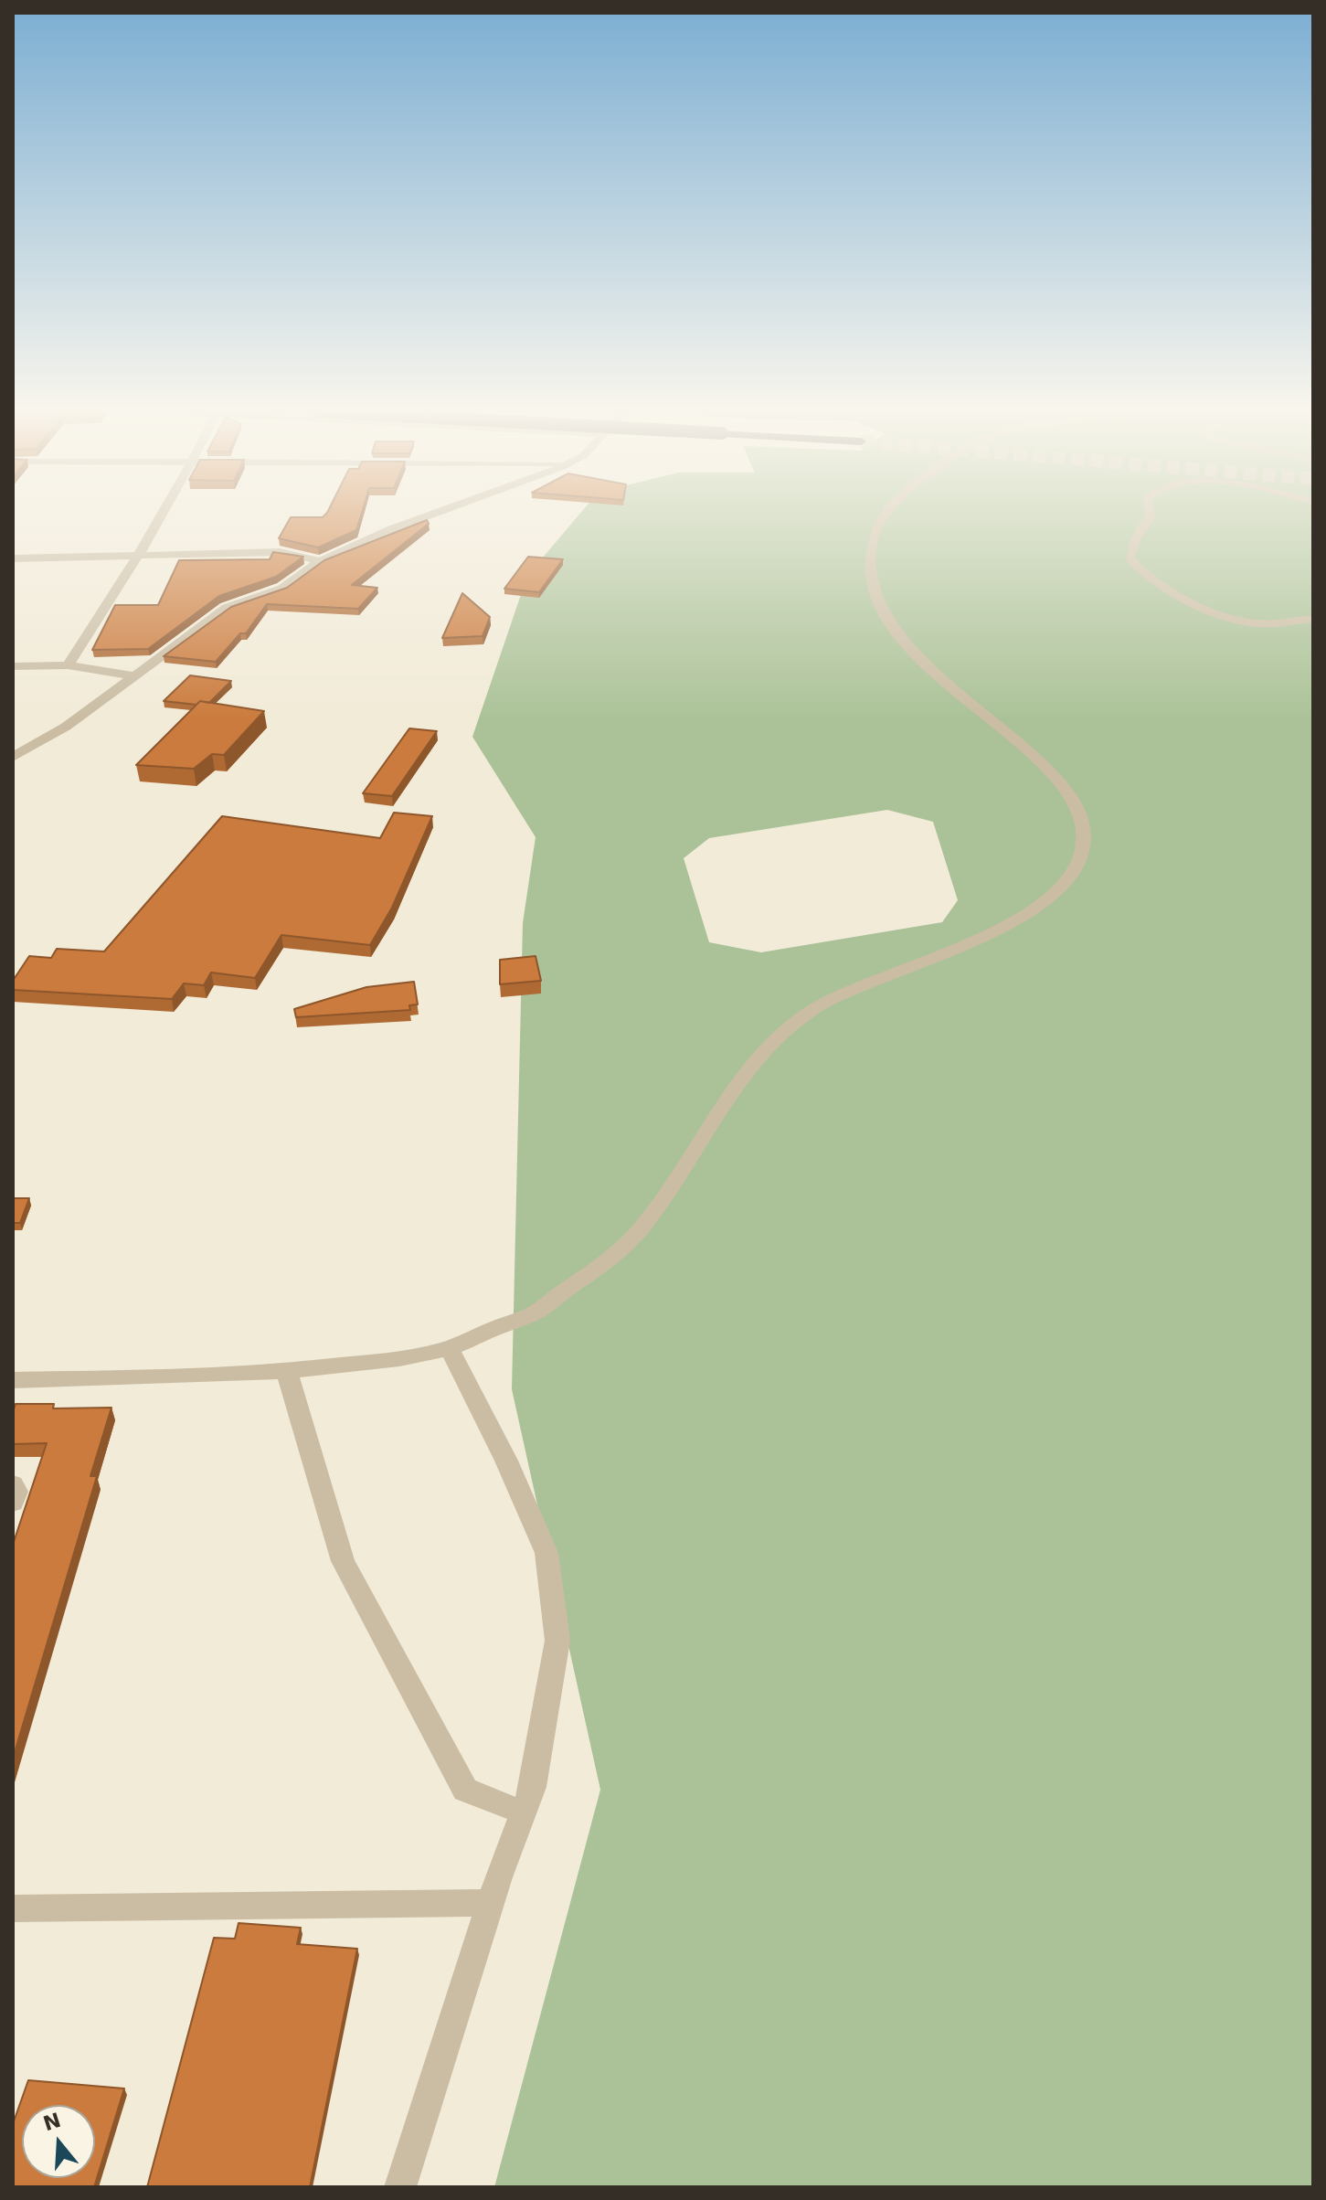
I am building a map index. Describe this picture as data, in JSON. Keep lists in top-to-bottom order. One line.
{"north":"top"}
